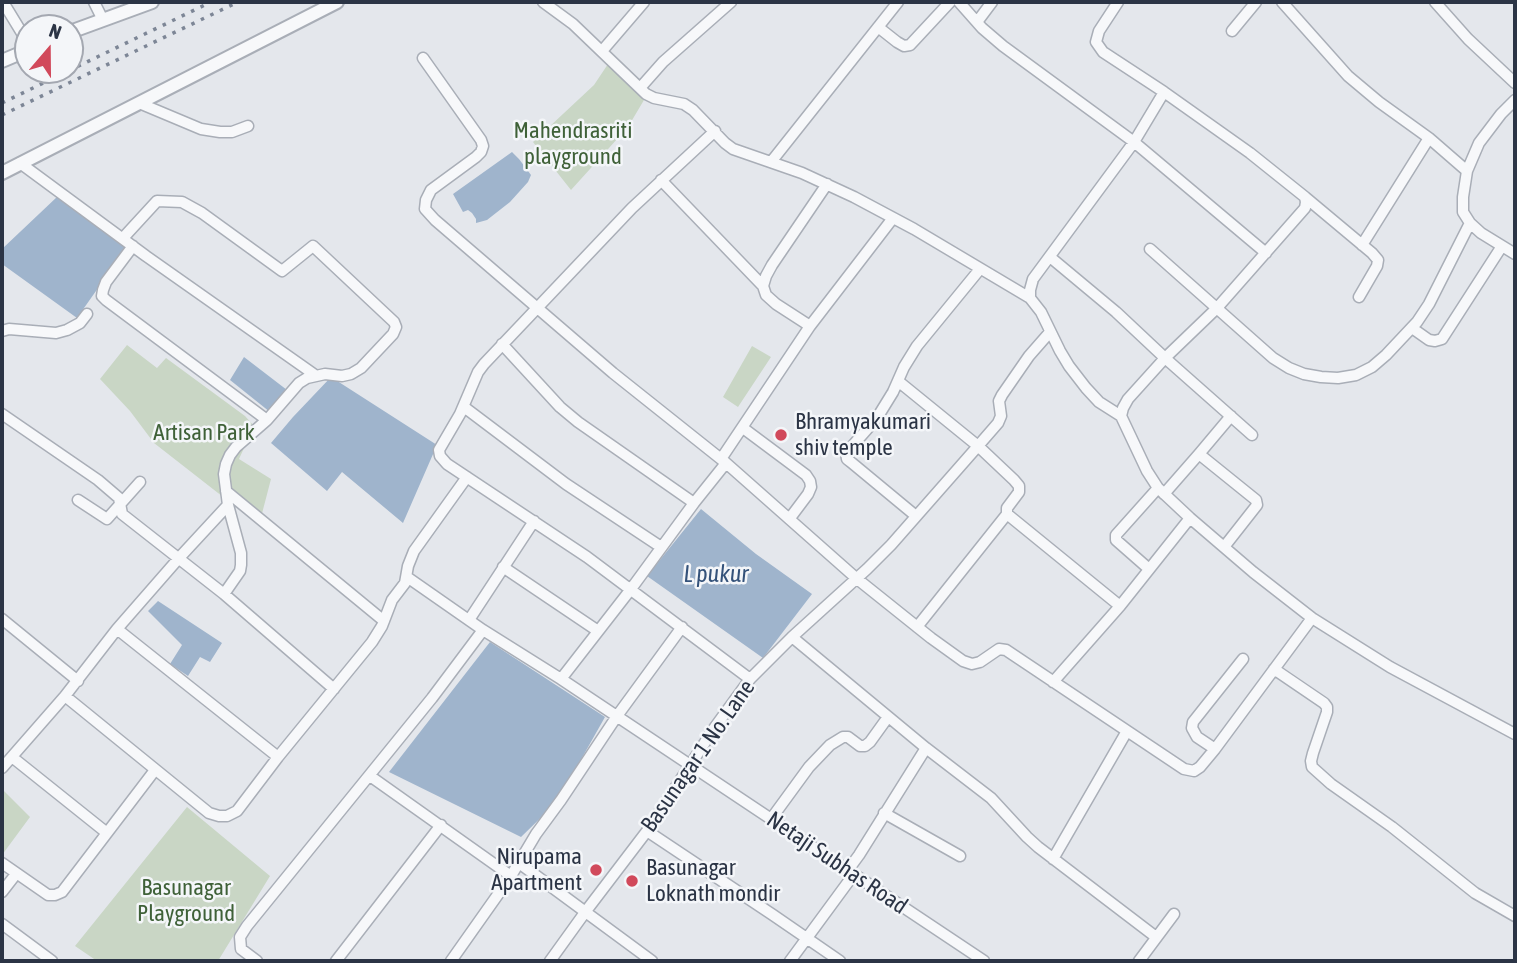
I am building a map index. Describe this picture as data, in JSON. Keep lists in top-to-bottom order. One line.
{"streets":{"street":["Basunagar 1 No. Lane","Netaji Subhas Road"]},"crossings":[["Basunagar 1 No. Lane","Netaji Subhas Road"]],"water":["L pukur"],"parks":["Mahendrasriti playground","Artisan Park","Basunagar Playground"],"places":["Bhramyakumari shiv temple","Nirupama Apartment","Basunagar Loknath mondir"],"north":"top"}
